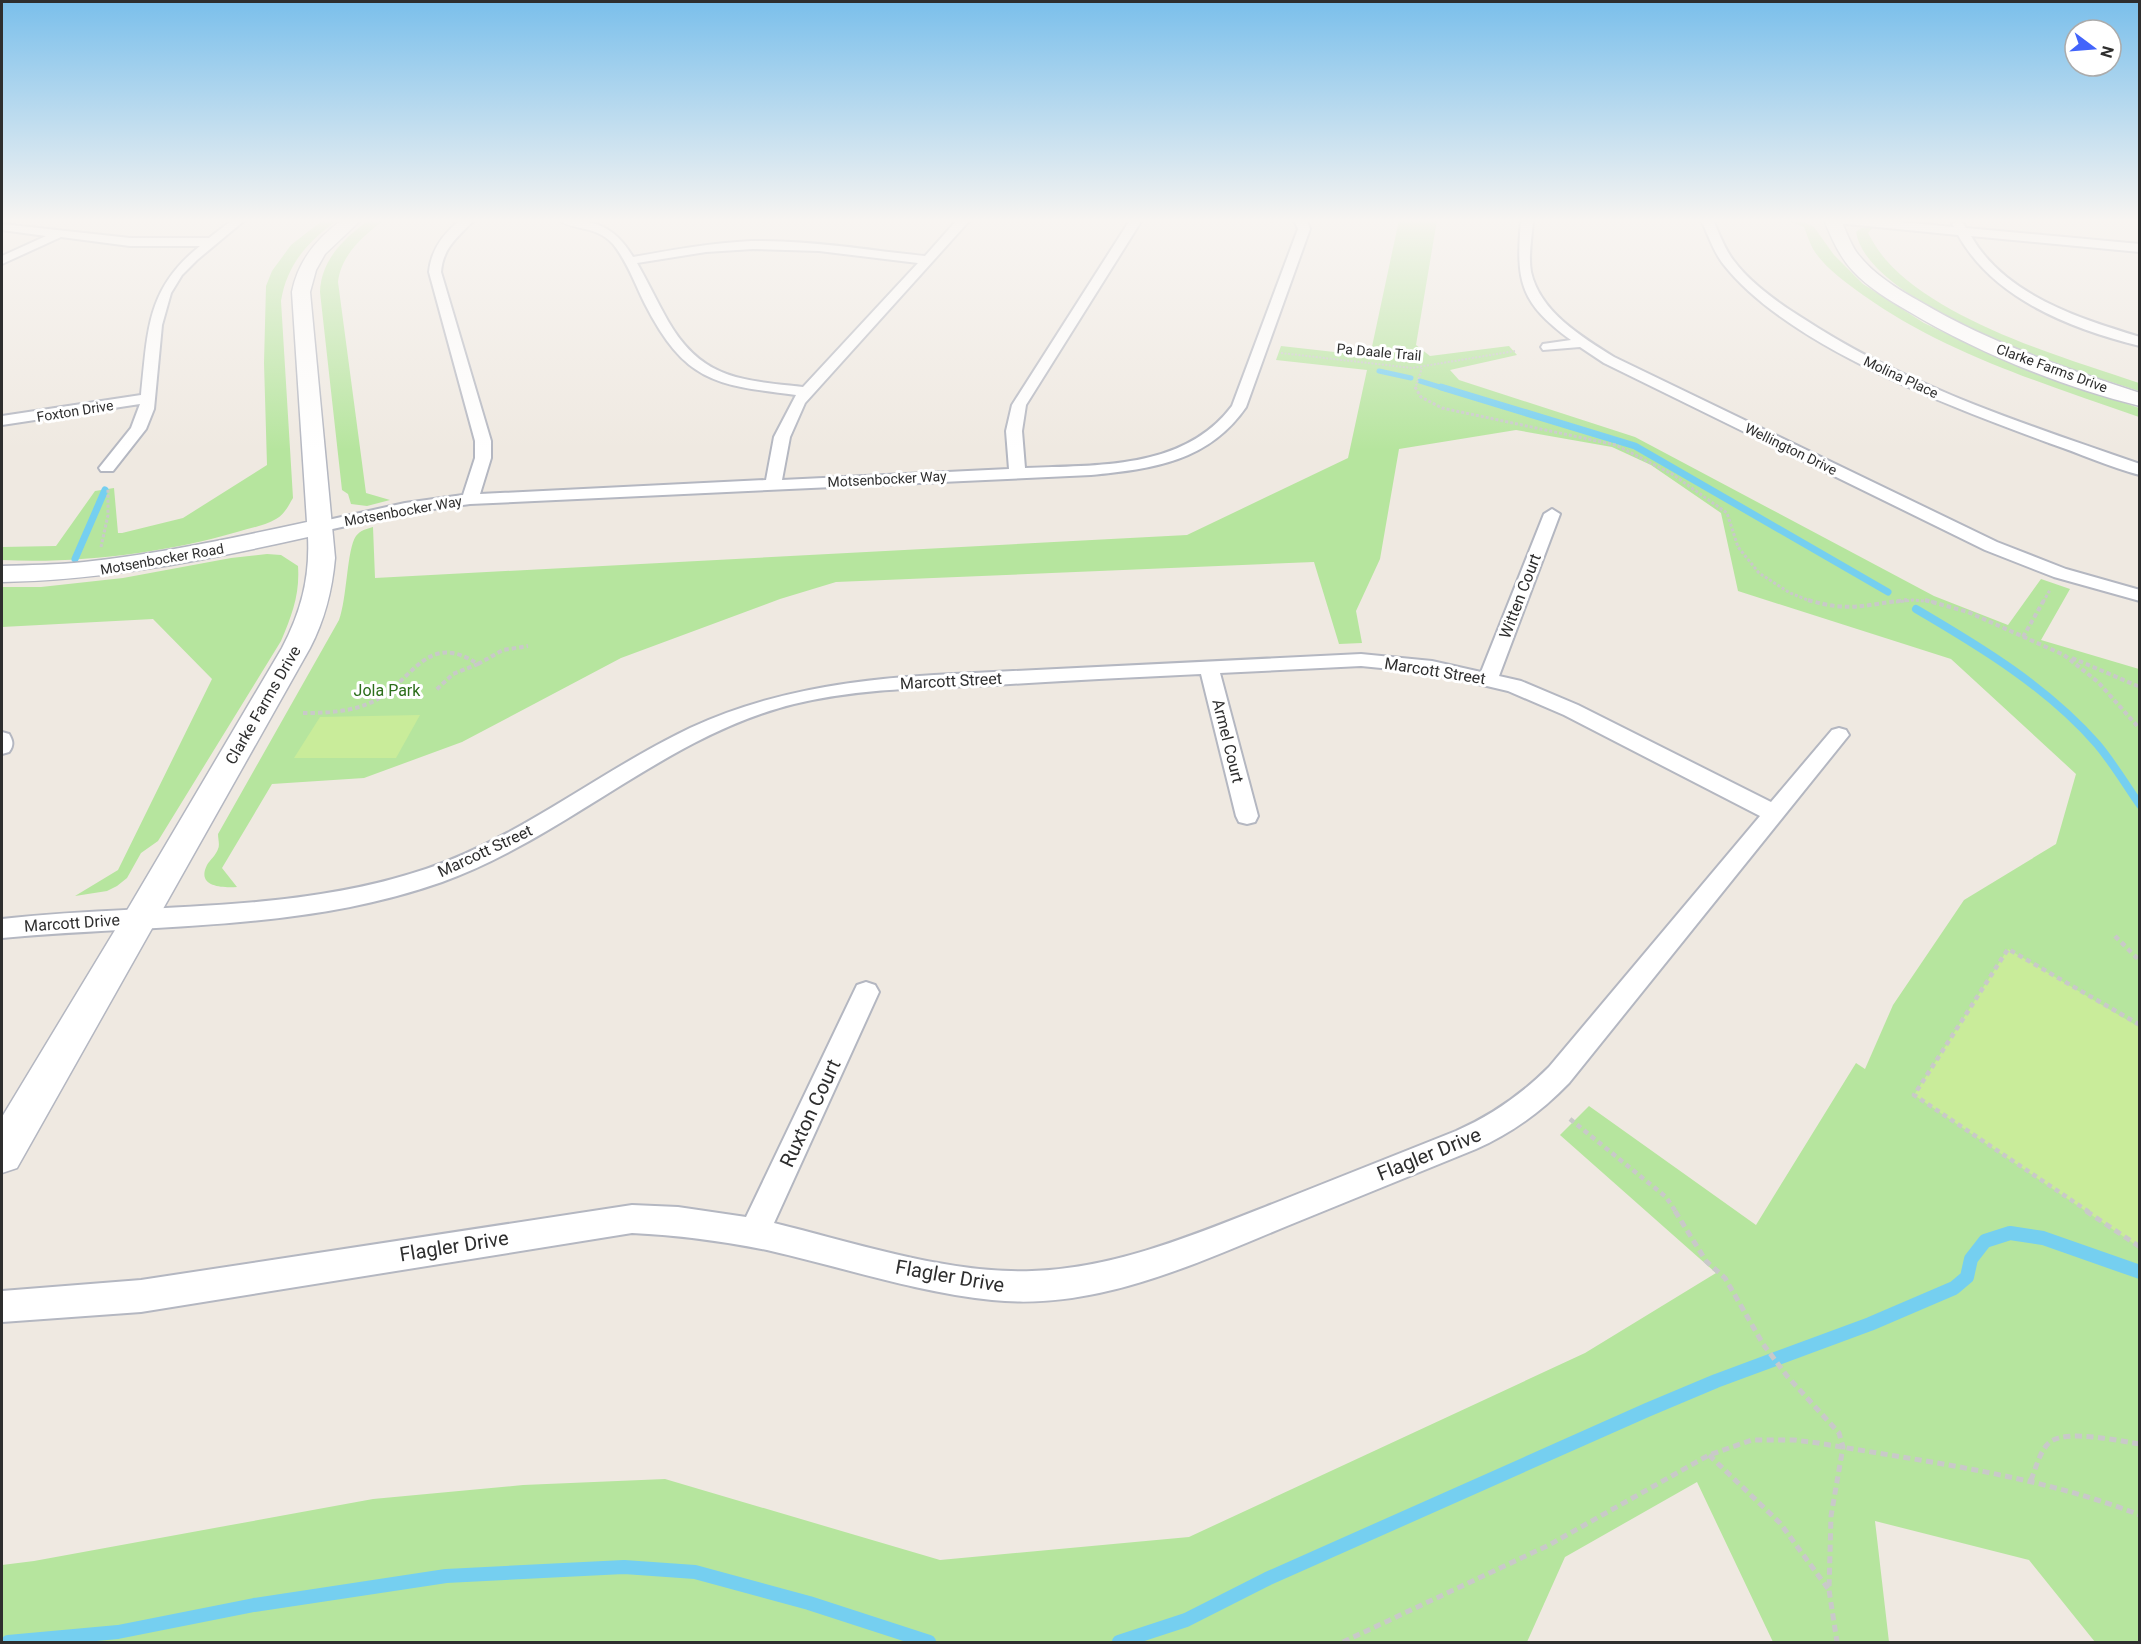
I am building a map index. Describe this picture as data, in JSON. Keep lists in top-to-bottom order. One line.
{"streets":{"street":["Clarke Farms Drive","Molina Place","Foxton Drive","Wellington Drive","Motsenbocker Way","Motsenbocker Road","Witten Court","Marcott Street","Armel Court","Marcott Drive","Ruxton Court","Flagler Drive"],"path":["Pa Daale Trail"]},"crossings":[["Clarke Farms Drive","Motsenbocker Way"],["Clarke Farms Drive","Motsenbocker Road"],["Clarke Farms Drive","Marcott Street"],["Clarke Farms Drive","Marcott Drive"],["Motsenbocker Way","Motsenbocker Road"],["Witten Court","Marcott Street"],["Marcott Street","Armel Court"],["Marcott Street","Marcott Drive"],["Marcott Street","Flagler Drive"],["Ruxton Court","Flagler Drive"]],"parks":["Jola Park"],"north":"right"}
